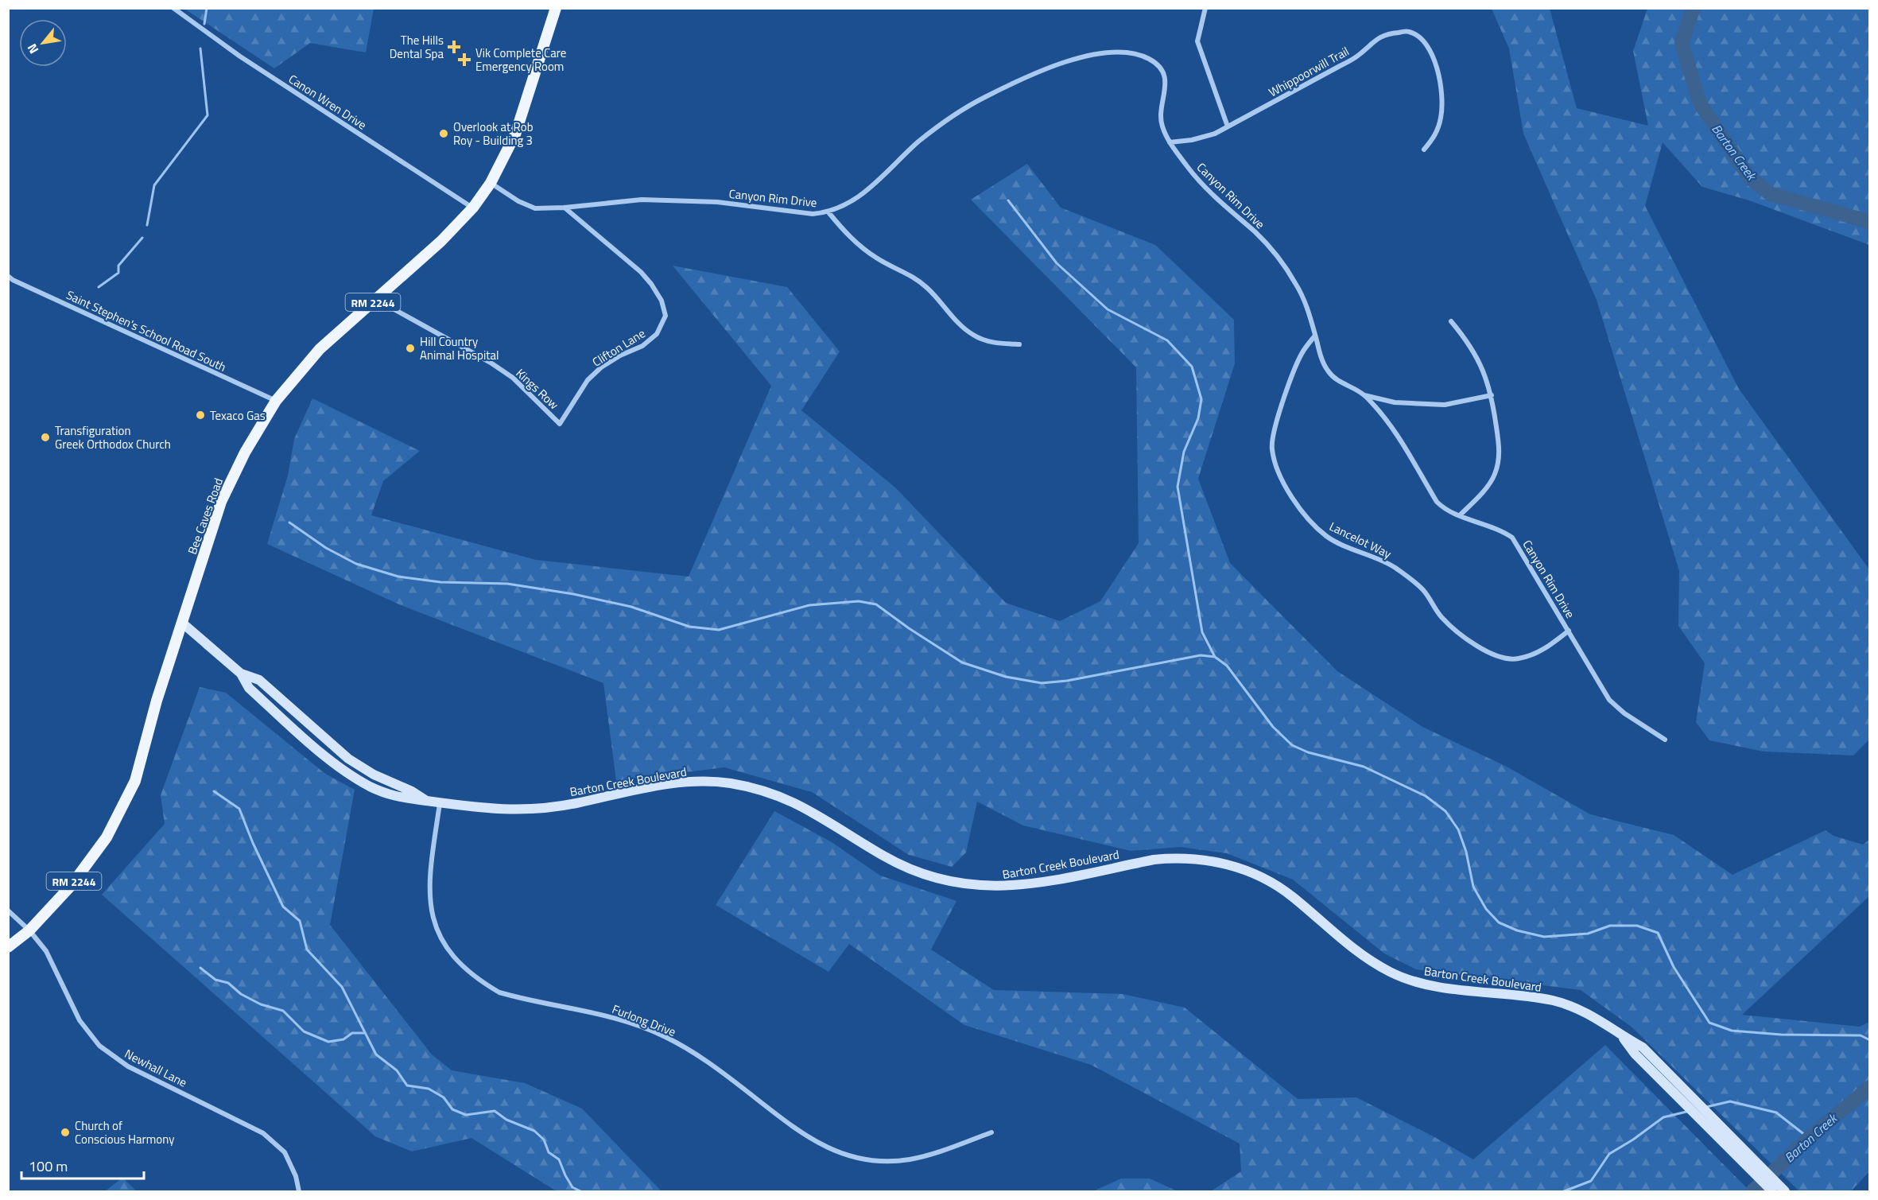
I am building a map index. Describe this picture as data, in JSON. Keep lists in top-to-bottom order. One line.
{"streets":{"main road":["RM 2244","Bee Caves Road"],"street":["Whippoorwill Trail","Canon Wren Drive","Canyon Rim Drive","Saint Stephen's School Road South","Clifton Lane","Kings Row","Lancelot Way","Barton Creek Boulevard","Furlong Drive","Newhall Lane"]},"crossings":[["Whippoorwill Trail","Canyon Rim Drive"],["Canon Wren Drive","Bee Caves Road"],["Canyon Rim Drive","Clifton Lane"],["Canyon Rim Drive","Bee Caves Road"],["Canyon Rim Drive","Lancelot Way"],["Saint Stephen's School Road South","Bee Caves Road"],["Clifton Lane","Kings Row"],["Kings Row","Bee Caves Road"],["Bee Caves Road","Barton Creek Boulevard"],["Bee Caves Road","Newhall Lane"],["Barton Creek Boulevard","Furlong Drive"]],"water":["Barton Creek"],"places":{"health":["The Hills Dental Spa","Vik Complete Care Emergency Room"],"other":["Overlook at Rob Roy - Building 3","Hill Country Animal Hospital","Texaco Gas","Transfiguration Greek Orthodox Church","Church of Conscious Harmony"]},"scale_bar":"100 m","north":"bottom left"}
